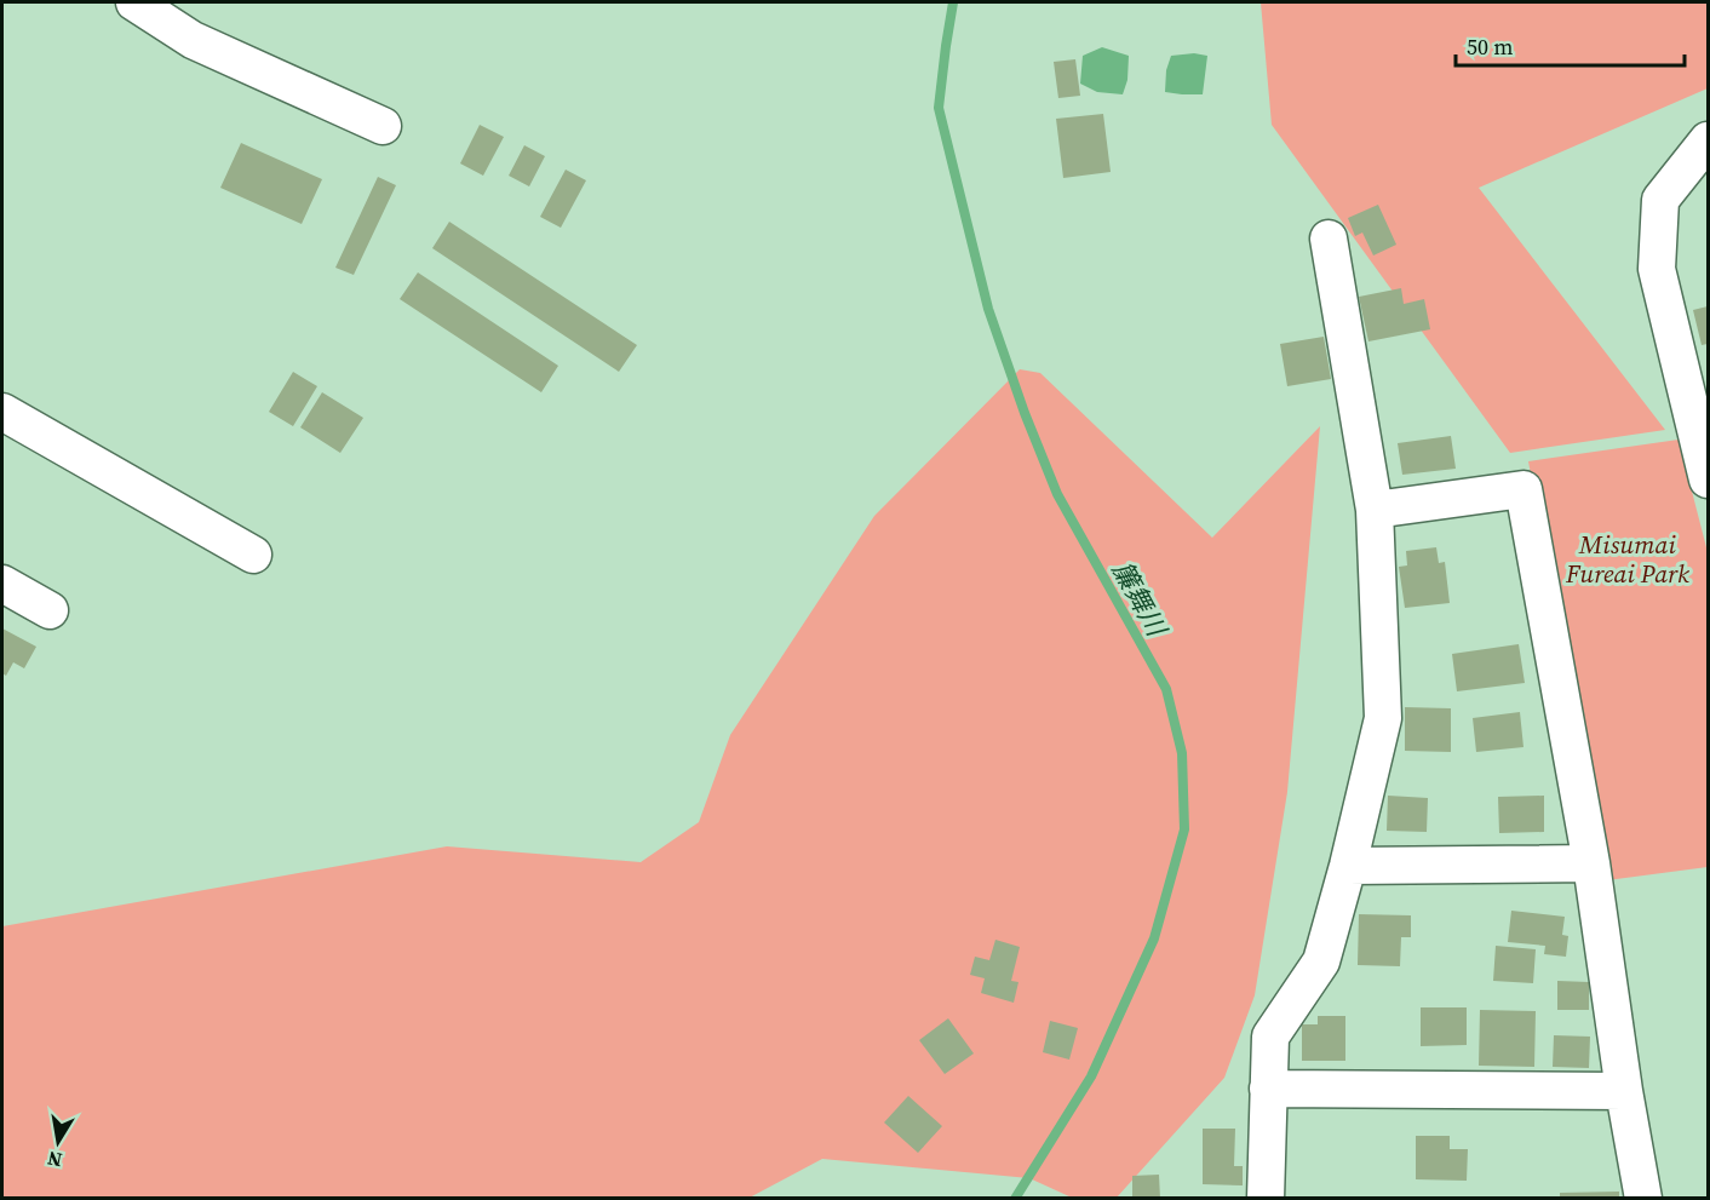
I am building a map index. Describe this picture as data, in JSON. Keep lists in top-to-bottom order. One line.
{"water":["簾舞川"],"parks":["Misumai Fureai Park"],"scale_bar":"50 m","north":"bottom"}
